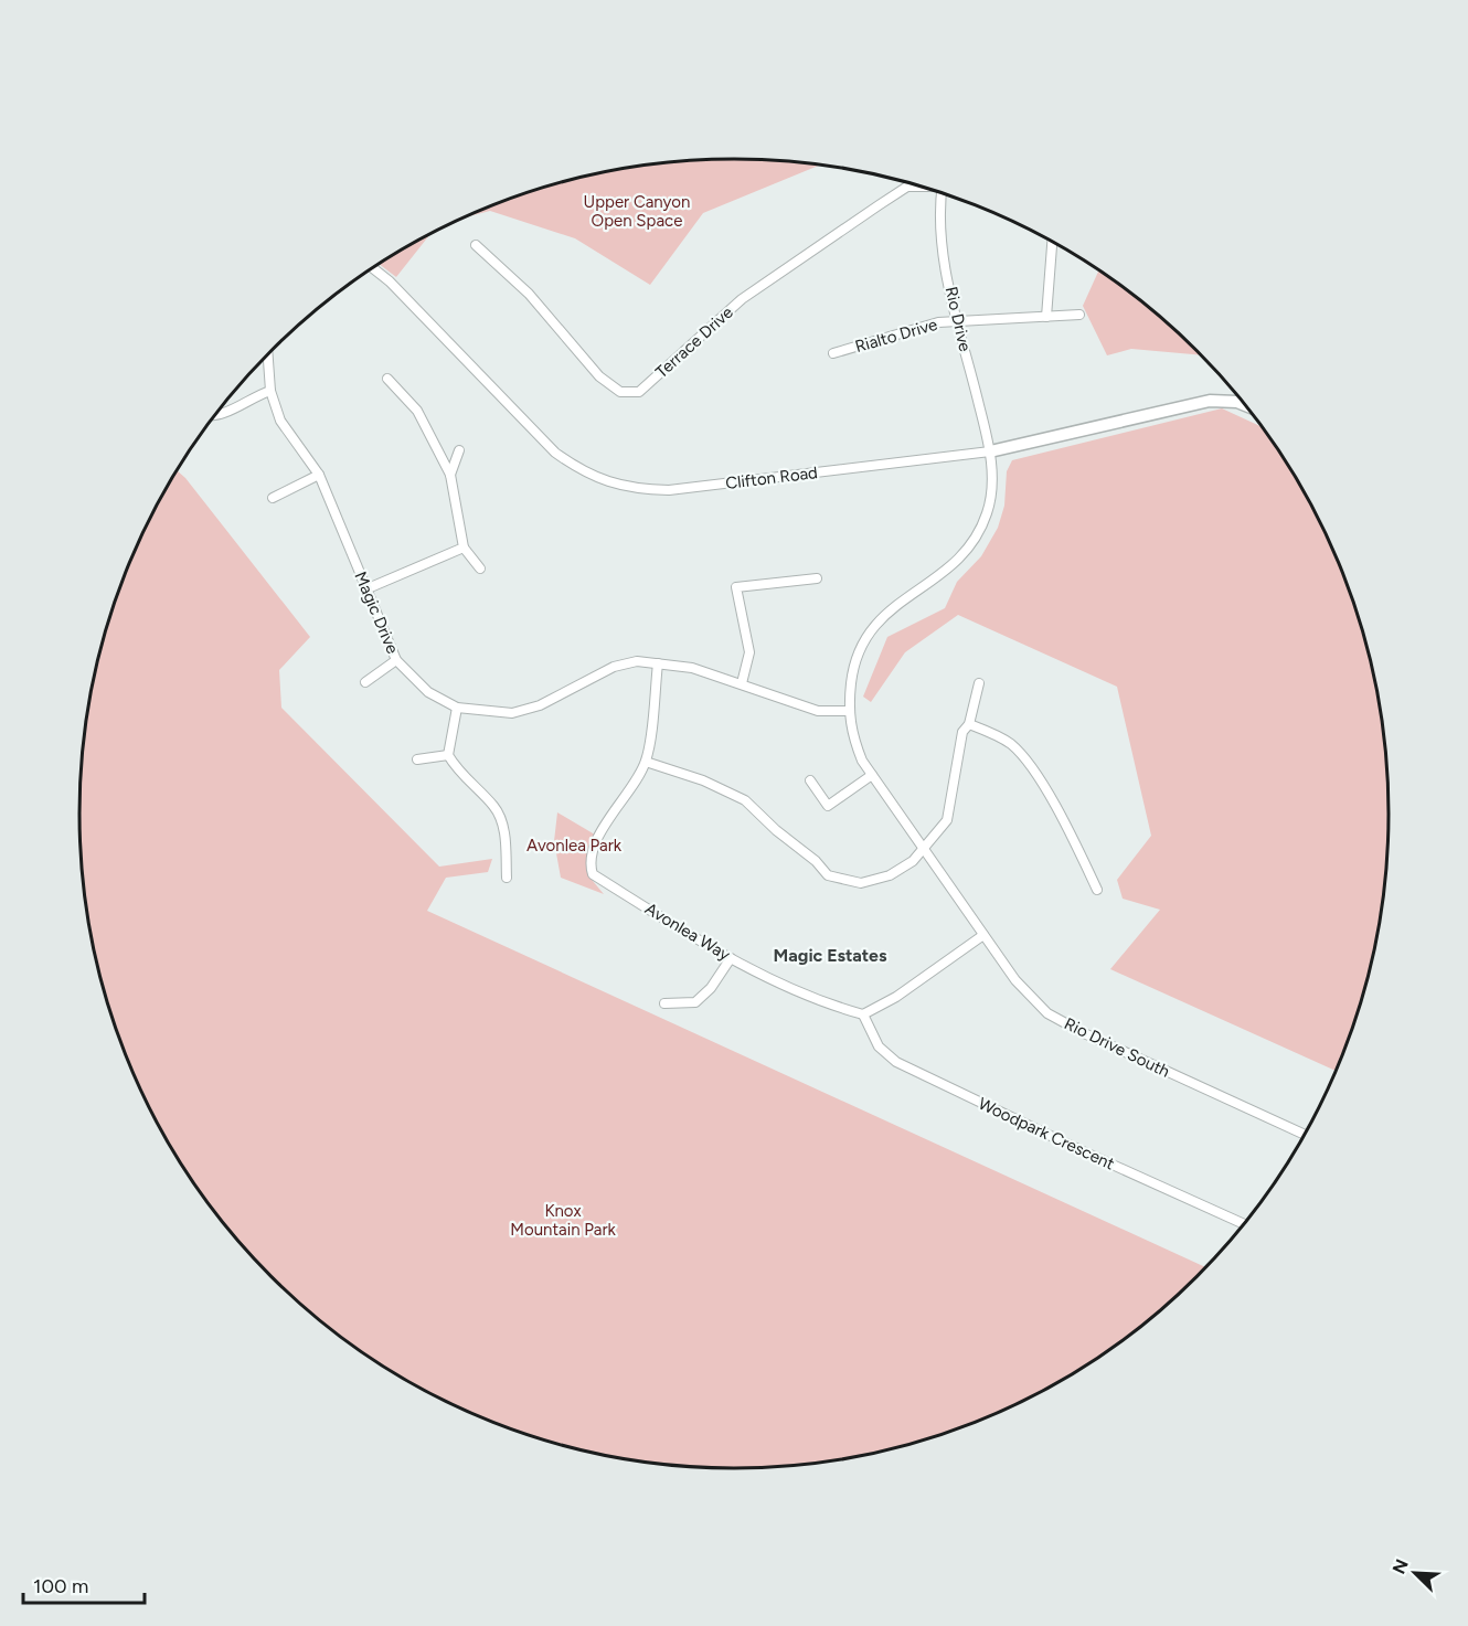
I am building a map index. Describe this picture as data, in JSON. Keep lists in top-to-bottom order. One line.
{"streets":{"main road":["Clifton Road"],"street":["Rio Drive","Rialto Drive","Terrace Drive","Magic Drive","Avonlea Way","Rio Drive South","Woodpark Crescent"]},"crossings":[["Rio Drive","Rialto Drive"],["Rio Drive","Clifton Road"],["Rio Drive","Rio Drive South"],["Clifton Road","Rio Drive South"],["Magic Drive","Avonlea Way"],["Magic Drive","Rio Drive South"],["Avonlea Way","Woodpark Crescent"]],"districts":["Magic Estates"],"parks":["Upper Canyon Open Space","Avonlea Park","Knox Mountain Park"],"scale_bar":"100 m","north":"top left"}
